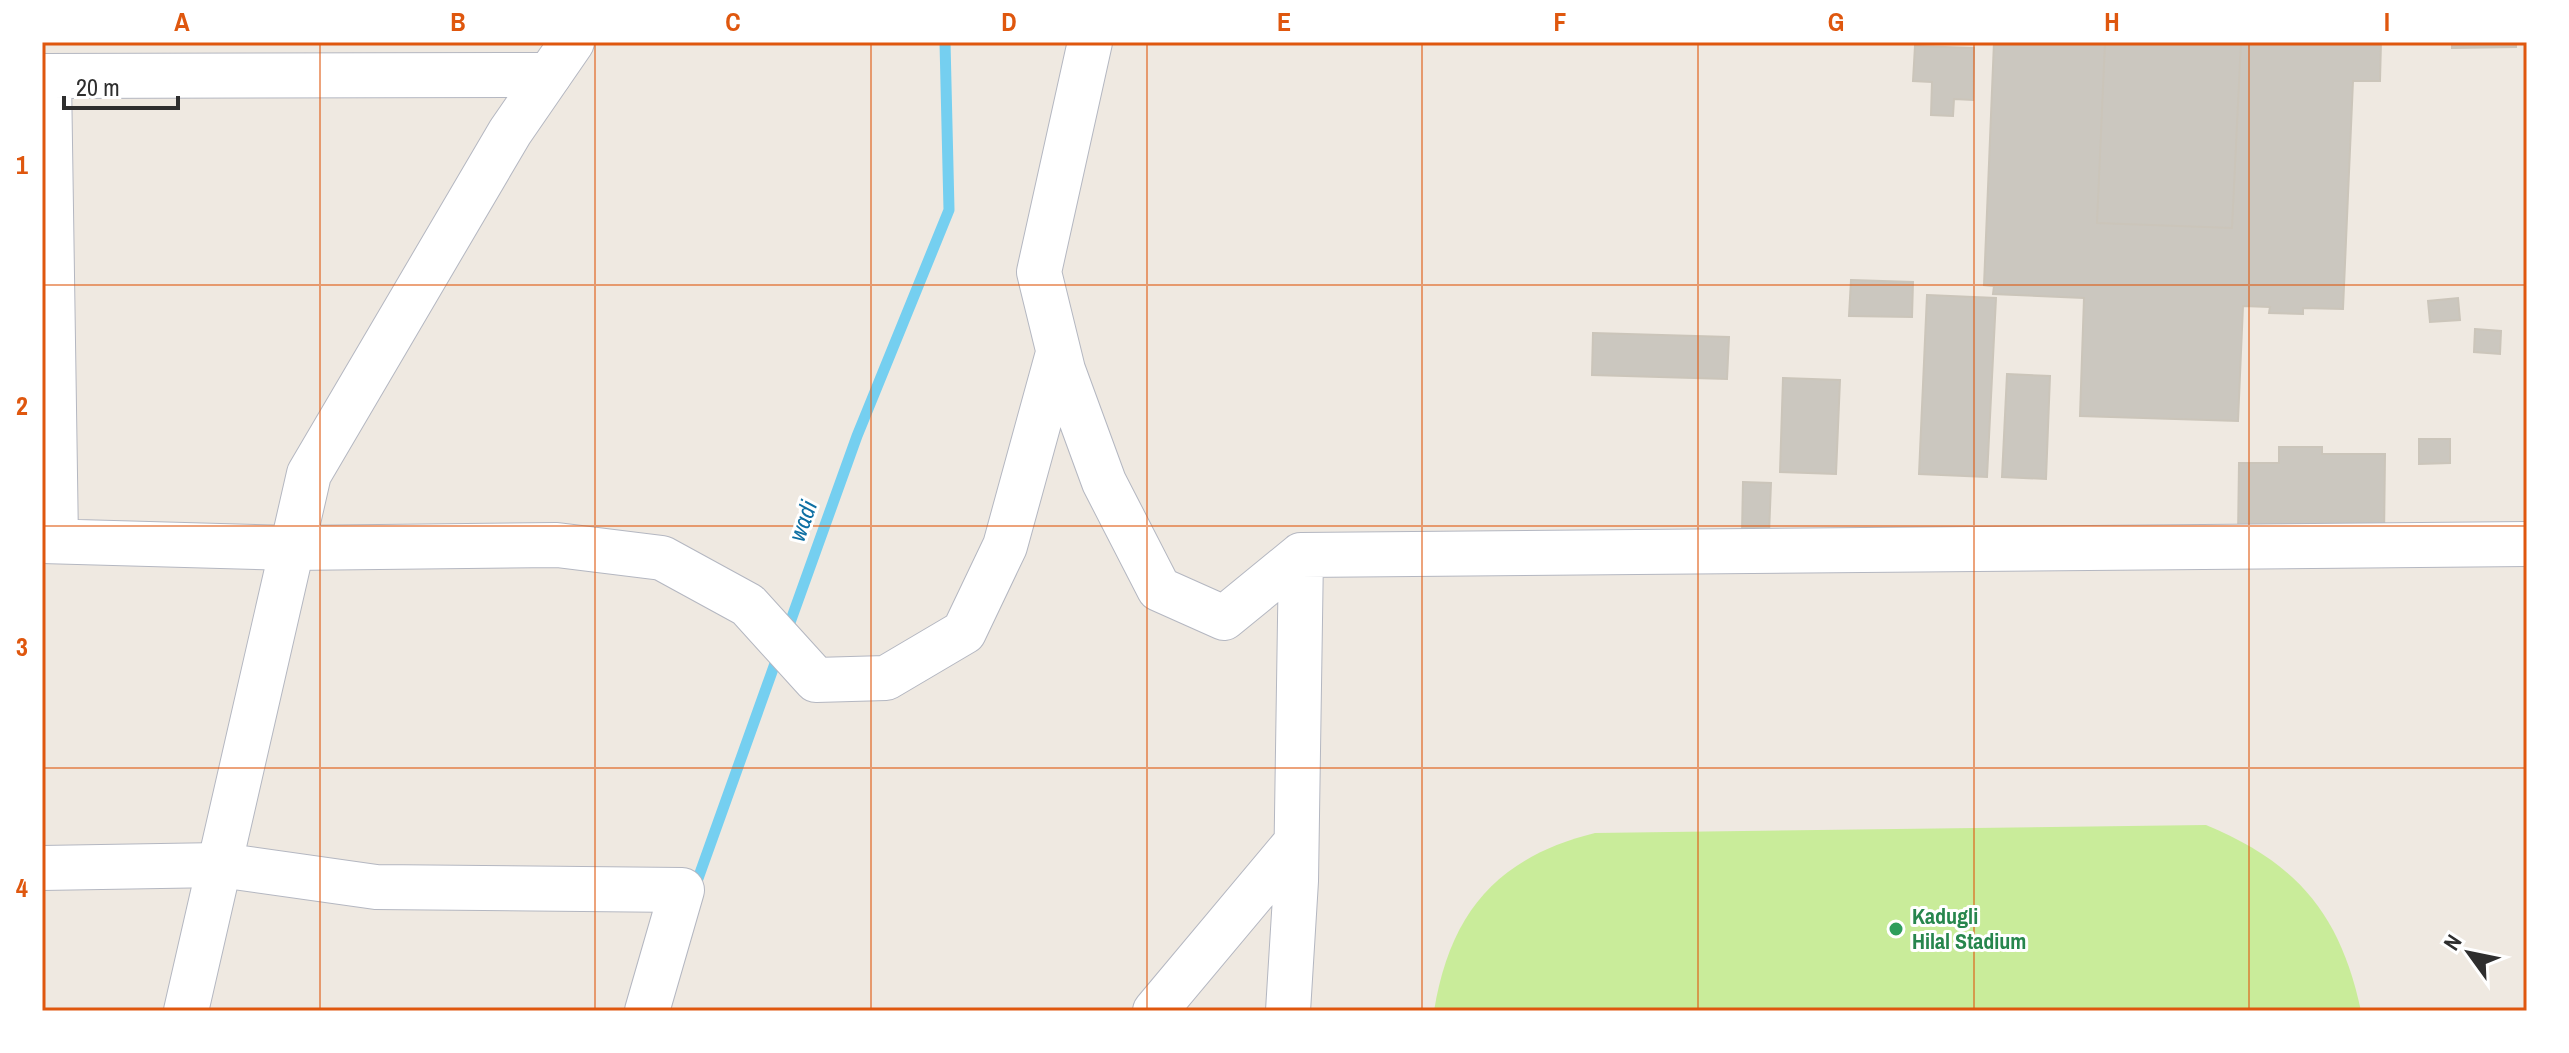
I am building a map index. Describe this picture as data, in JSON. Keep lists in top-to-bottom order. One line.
{"water":["wadi"],"places":["Kadugli Hilal Stadium"],"scale_bar":"20 m","north":"top left","grid":{"columns":["A","B","C","D","E","F","G","H","I"],"rows":["1","2","3","4"]}}
